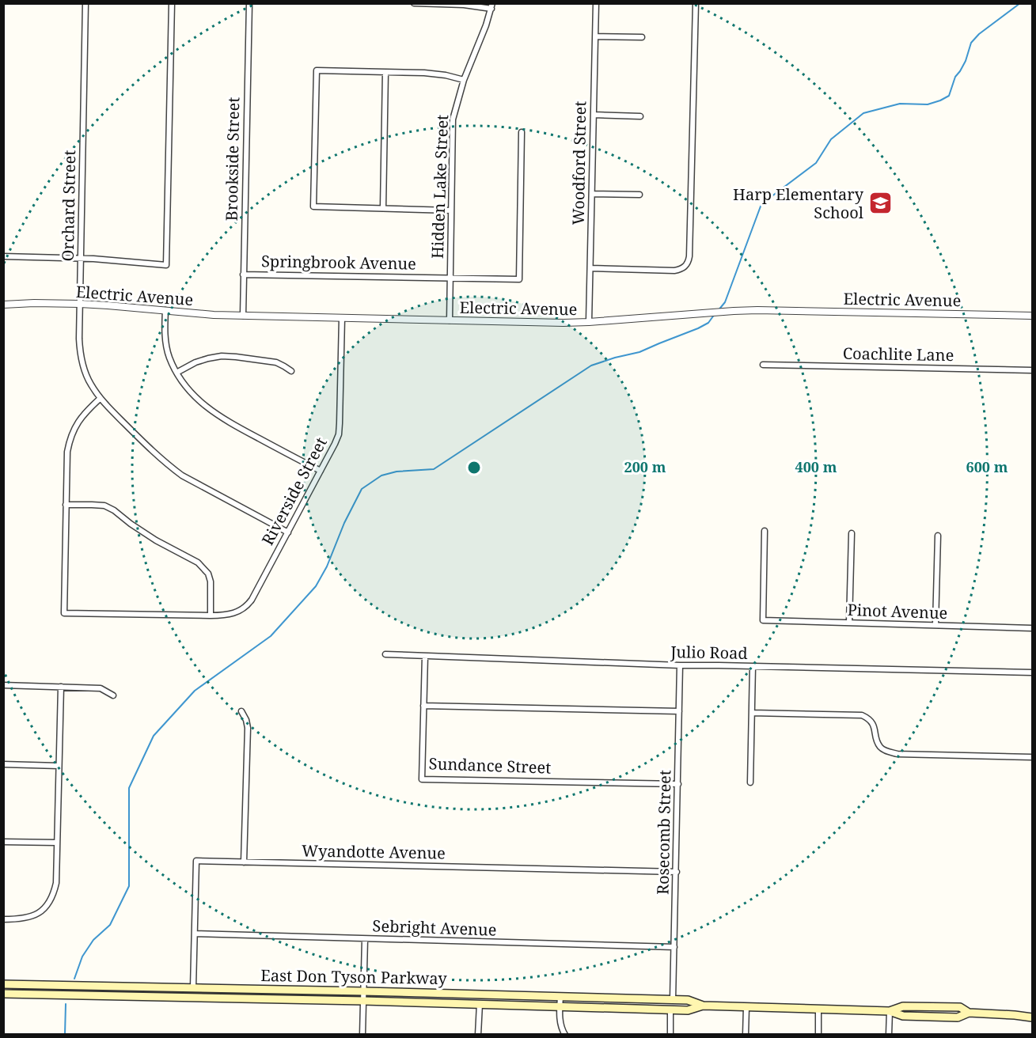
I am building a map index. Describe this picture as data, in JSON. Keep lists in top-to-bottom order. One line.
{"streets":{"main road":["East Don Tyson Parkway"],"street":["Brookside Street","Woodford Street","Hidden Lake Street","Orchard Street","Springbrook Avenue","Electric Avenue","Coachlite Lane","Riverside Street","Pinot Avenue","Julio Road","Sundance Street","Rosecomb Street","Wyandotte Avenue","Sebright Avenue"]},"crossings":[["Brookside Street","Springbrook Avenue"],["Brookside Street","Electric Avenue"],["Woodford Street","Electric Avenue"],["Hidden Lake Street","Springbrook Avenue"],["Hidden Lake Street","Electric Avenue"],["Orchard Street","Electric Avenue"],["Orchard Street","Riverside Street"],["Electric Avenue","Riverside Street"],["Julio Road","Sundance Street"],["Julio Road","Rosecomb Street"],["Sundance Street","Rosecomb Street"],["Rosecomb Street","Wyandotte Avenue"],["Rosecomb Street","Sebright Avenue"],["Rosecomb Street","East Don Tyson Parkway"],["Wyandotte Avenue","Sebright Avenue"],["Wyandotte Avenue","East Don Tyson Parkway"]],"places":{"school or university":["Harp Elementary School"]},"rings":["200 m","400 m","600 m"]}
